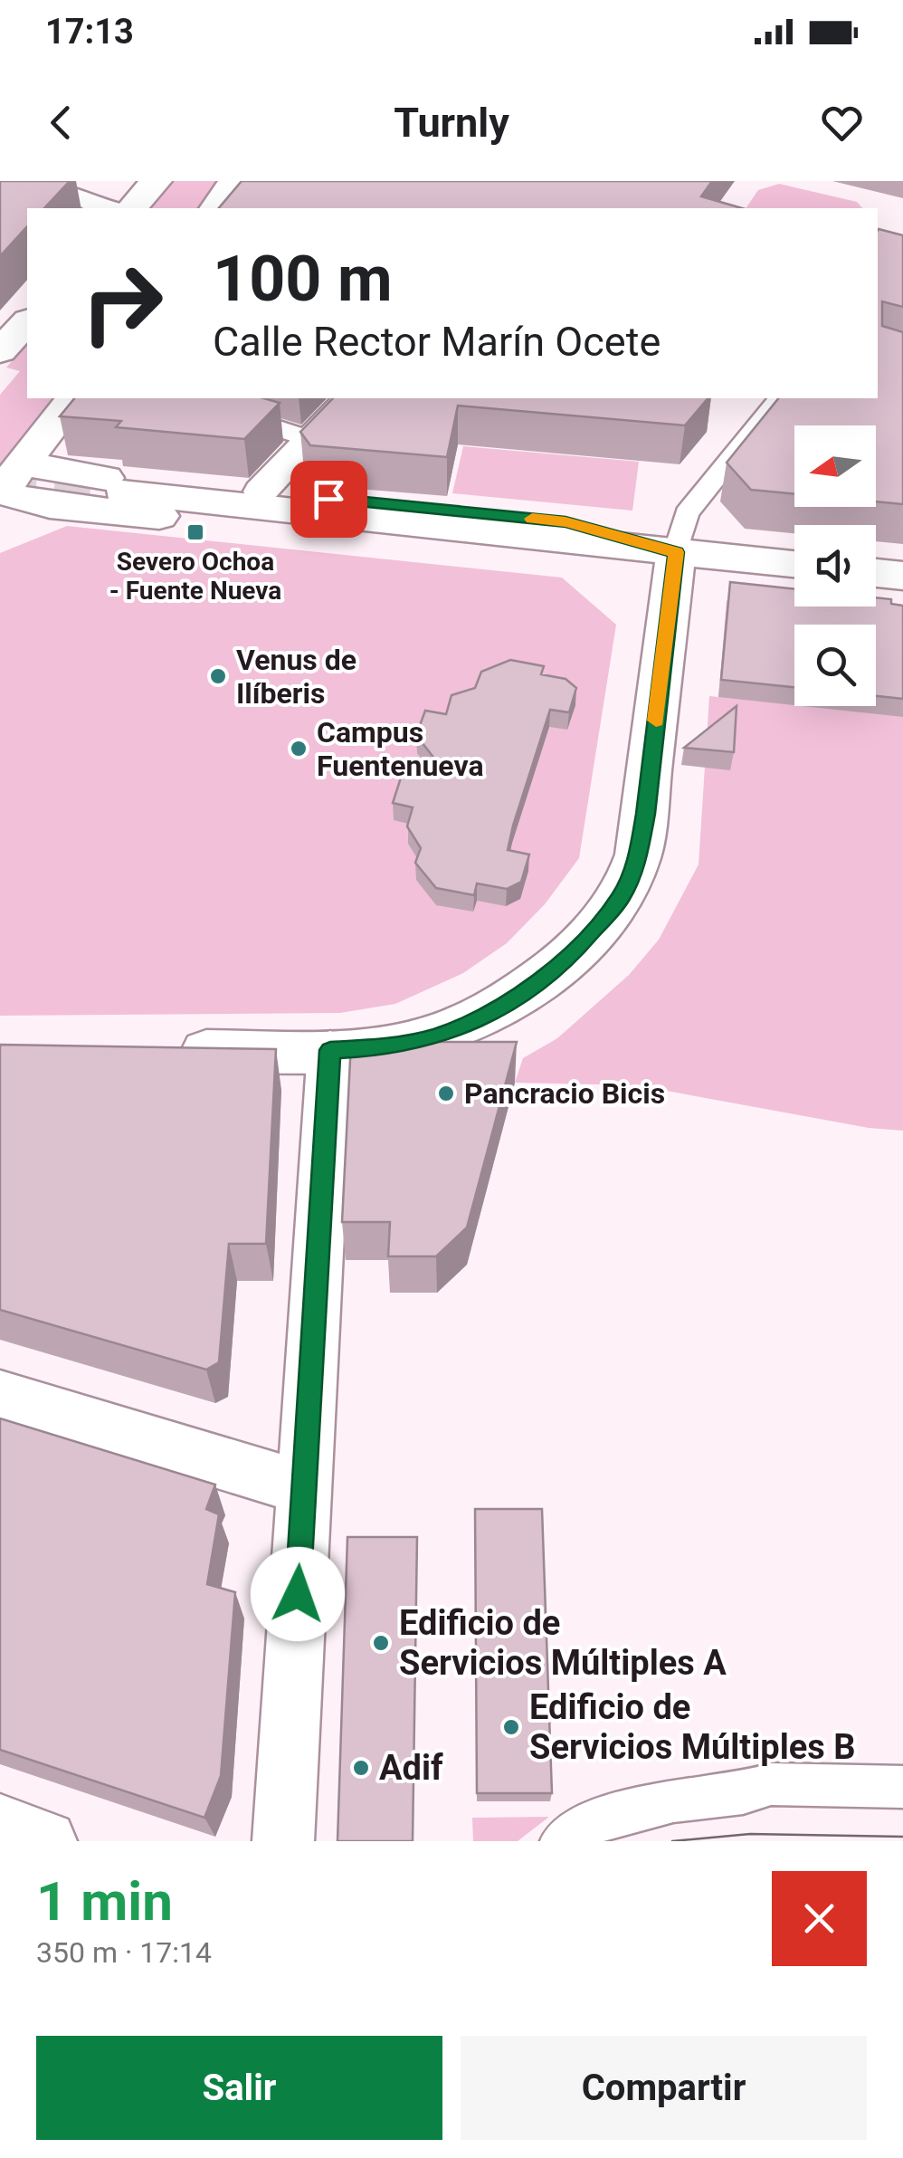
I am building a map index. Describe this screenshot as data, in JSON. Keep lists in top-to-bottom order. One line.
{"places":{"transit":["Severo Ochoa - Fuente Nueva"],"other":["Venus de Ilíberis","Campus Fuentenueva","Pancracio Bicis","Edificio de Servicios Múltiples A","Edificio de Servicios Múltiples B","Adif"]},"north":"left","page":{"status":"17:13","header":"Turnly","turn":["100 m","Calle Rector Marín Ocete"],"heading":["1 min","350 m · 17:14"],"buttons":["Salir","Compartir"]}}
